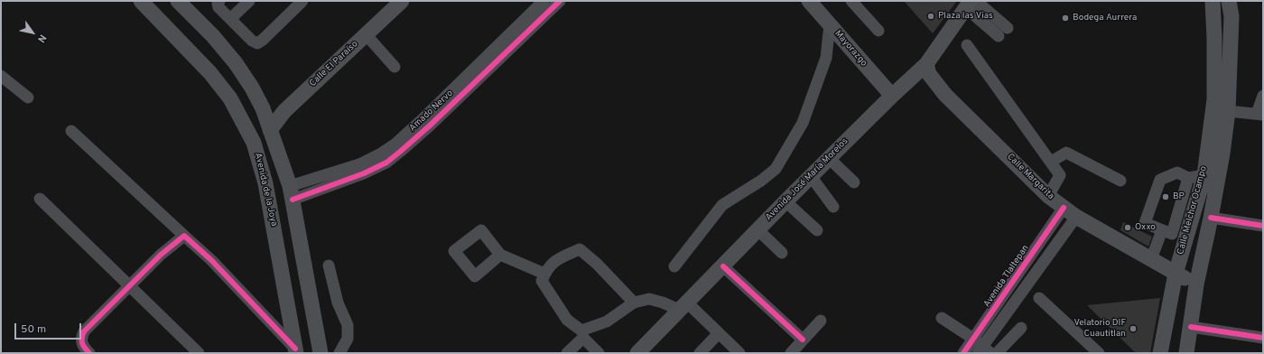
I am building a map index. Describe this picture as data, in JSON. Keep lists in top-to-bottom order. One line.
{"streets":{"main road":["Mayorazgo","Calle El Paraíso","Calle Margarita","Avenida José María Morelos","Avenida de la Joya","Calle Melchor Ocampo"],"street":["Amado Nervo","Avenida Tlaltepan"]},"crossings":[["Mayorazgo","Avenida José María Morelos"],["Calle Margarita","Avenida José María Morelos"],["Calle Margarita","Calle Melchor Ocampo"],["Calle Margarita","Avenida Tlaltepan"]],"places":["Plaza las Vias","Bodega Aurrera","BP","Oxxo","Velatorio DIF Cuautitlan"],"scale_bar":"50 m","north":"bottom right"}
